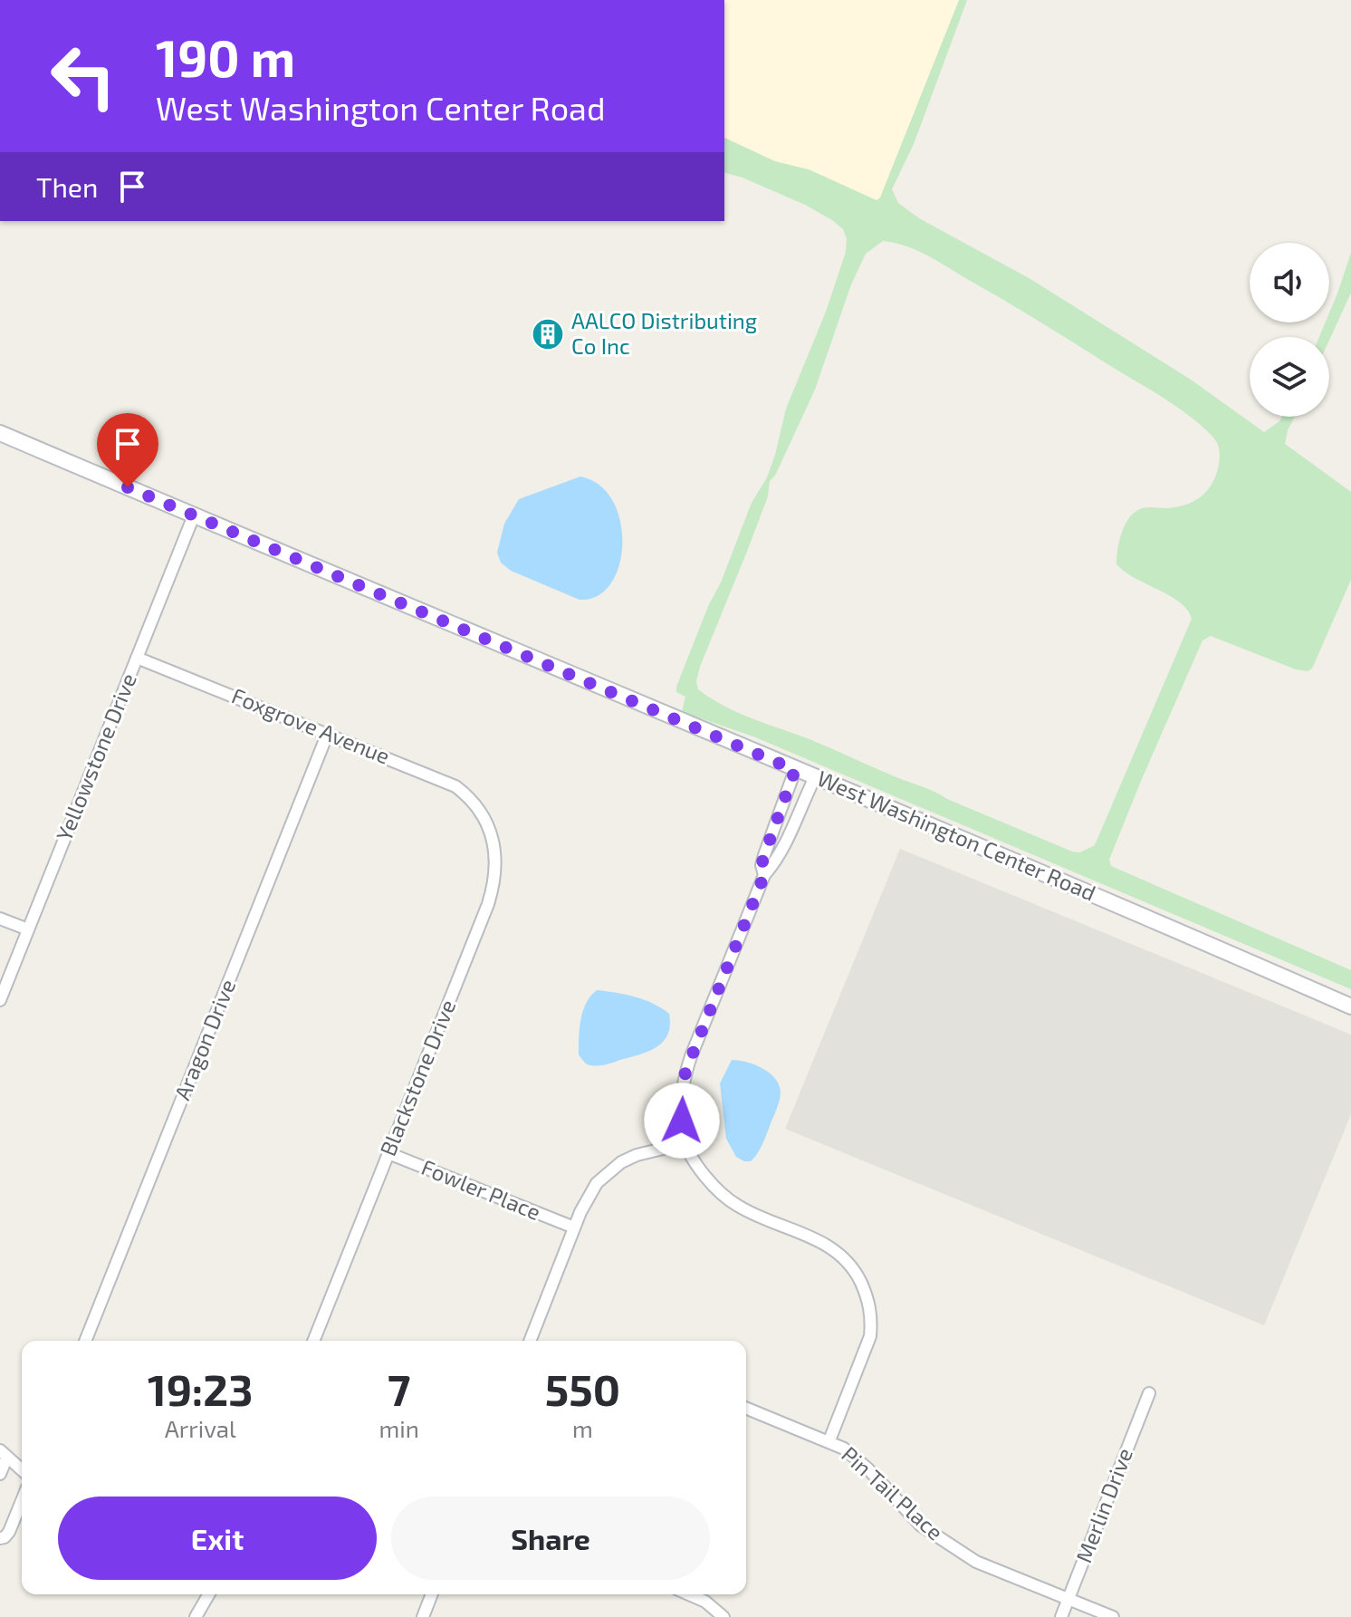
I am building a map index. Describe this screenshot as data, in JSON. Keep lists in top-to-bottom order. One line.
{"streets":{"main road":["West Washington Center Road"],"street":["Foxgrove Avenue","Yellowstone Drive","Aragon Drive","Blackstone Drive","Fowler Place","Pin Tail Place","Merlin Drive"]},"crossings":[["Foxgrove Avenue","Yellowstone Drive"],["Foxgrove Avenue","Aragon Drive"],["Foxgrove Avenue","Blackstone Drive"],["Yellowstone Drive","West Washington Center Road"],["Blackstone Drive","Fowler Place"],["Pin Tail Place","Merlin Drive"]],"places":{"building":["AALCO Distributing Co Inc"]},"page":{"turn":["190 m","West Washington Center Road"],"then":"Then","eta":["19:23","Arrival","7","min","550","m"],"buttons":["Exit","Share"]}}
